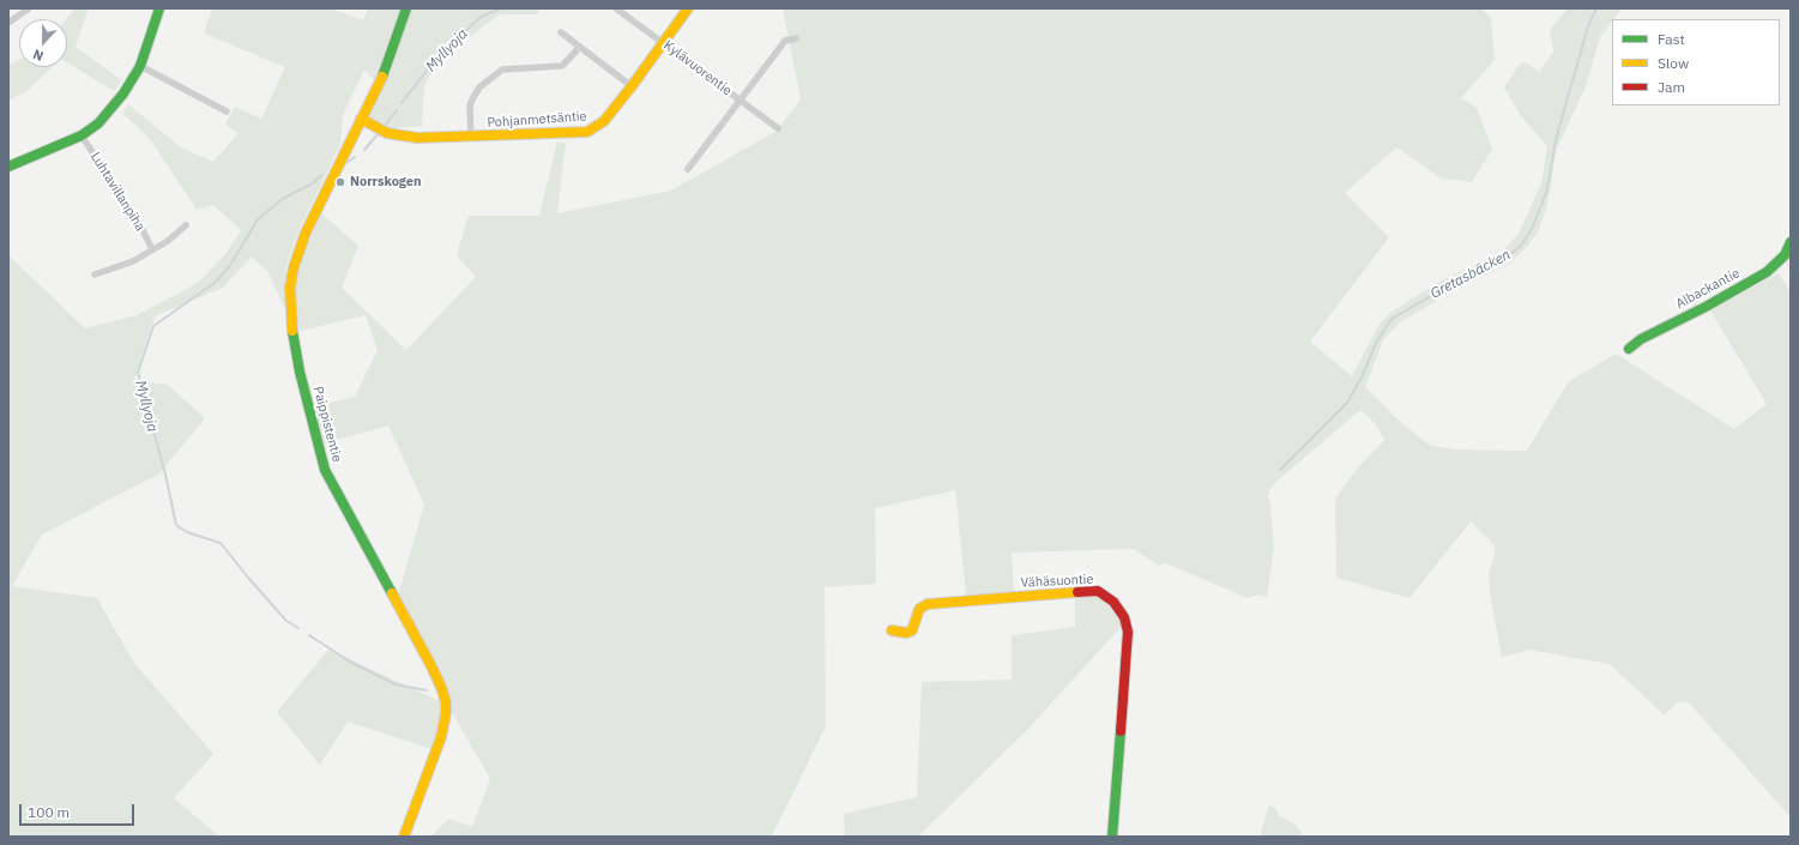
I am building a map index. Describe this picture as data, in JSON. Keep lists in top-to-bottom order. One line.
{"streets":{"street":["Kylävuorentie","Pohjanmetsäntie","Luhtavillanpiha","Albackantie","Paippistentie","Vähäsuontie"]},"crossings":[["Kylävuorentie","Pohjanmetsäntie"],["Pohjanmetsäntie","Paippistentie"]],"water":["Myllyoja","Gretasbäcken"],"places":["Norrskogen"],"legend":["Fast","Slow","Jam"],"scale_bar":"100 m","north":"bottom"}
